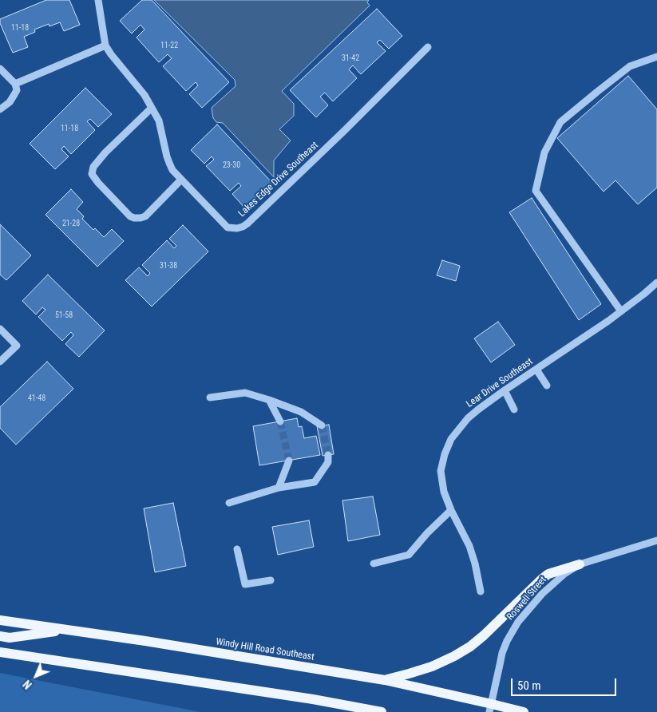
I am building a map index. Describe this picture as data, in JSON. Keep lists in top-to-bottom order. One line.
{"streets":{"main road":["Windy Hill Road Southeast"],"street":["Lakes Edge Drive Southeast","Lear Drive Southeast","Roswell Street"]},"crossings":[["Roswell Street","Windy Hill Road Southeast"]],"house_numbers":["11-18","11-22","31-42","11-18","23-30","21-28","31-38","51-58","41-48"],"scale_bar":"50 m","north":"bottom left"}
